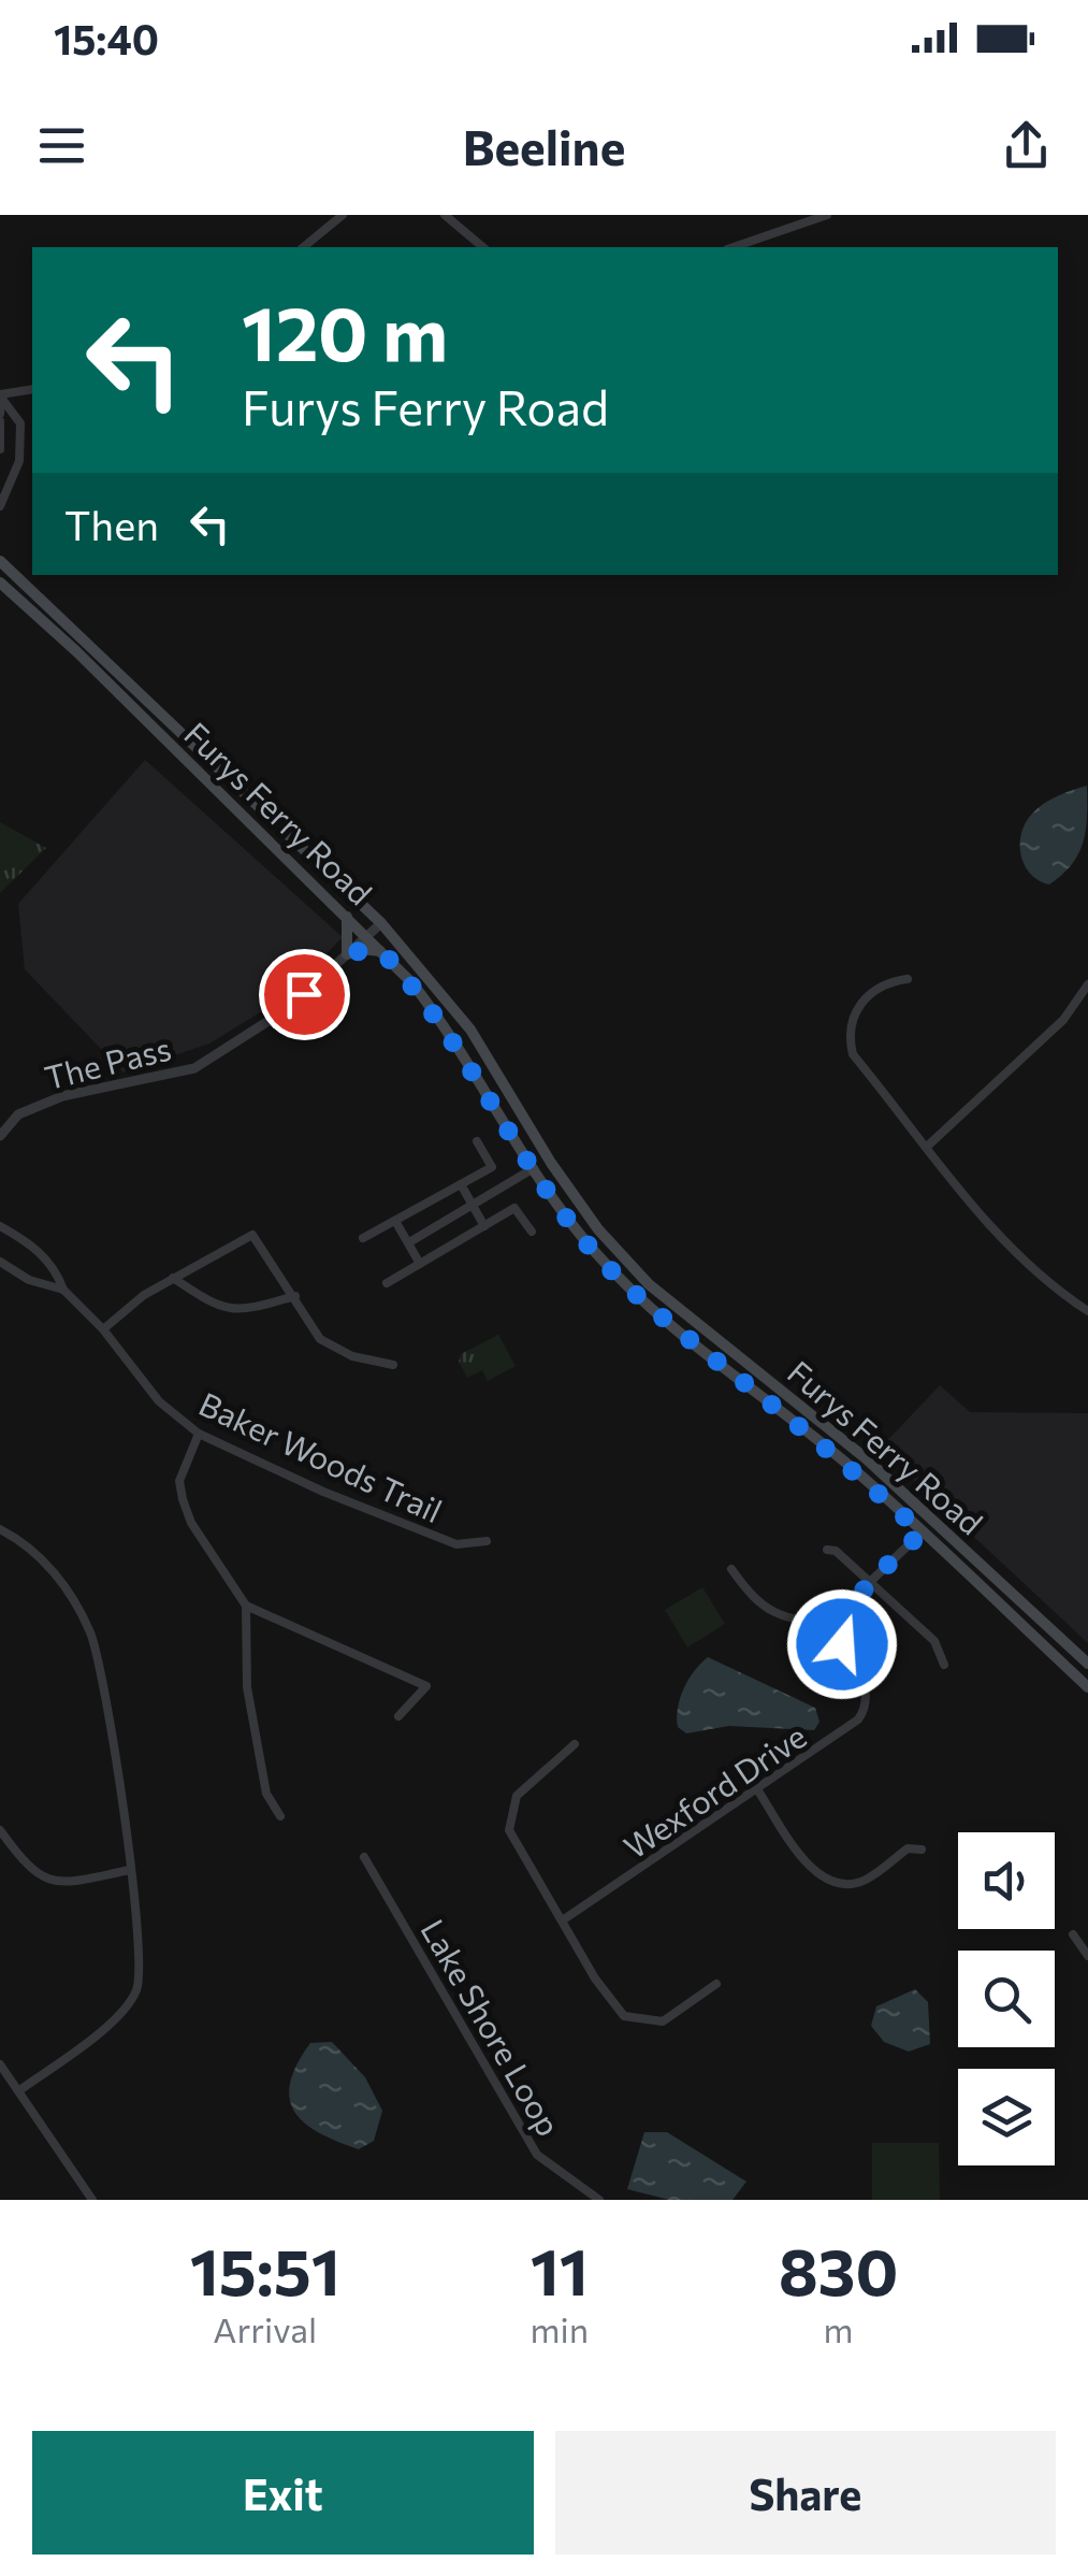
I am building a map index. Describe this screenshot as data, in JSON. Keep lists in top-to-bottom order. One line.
{"streets":{"main road":["Furys Ferry Road"],"street":["The Pass","Baker Woods Trail","Wexford Drive","Lake Shore Loop"]},"crossings":[["Furys Ferry Road","The Pass"]],"page":{"status":"15:40","header":"Beeline","turn":["120 m","Furys Ferry Road"],"then":"Then","eta":["15:51","Arrival","11","min","830","m"],"buttons":["Exit","Share"]}}
